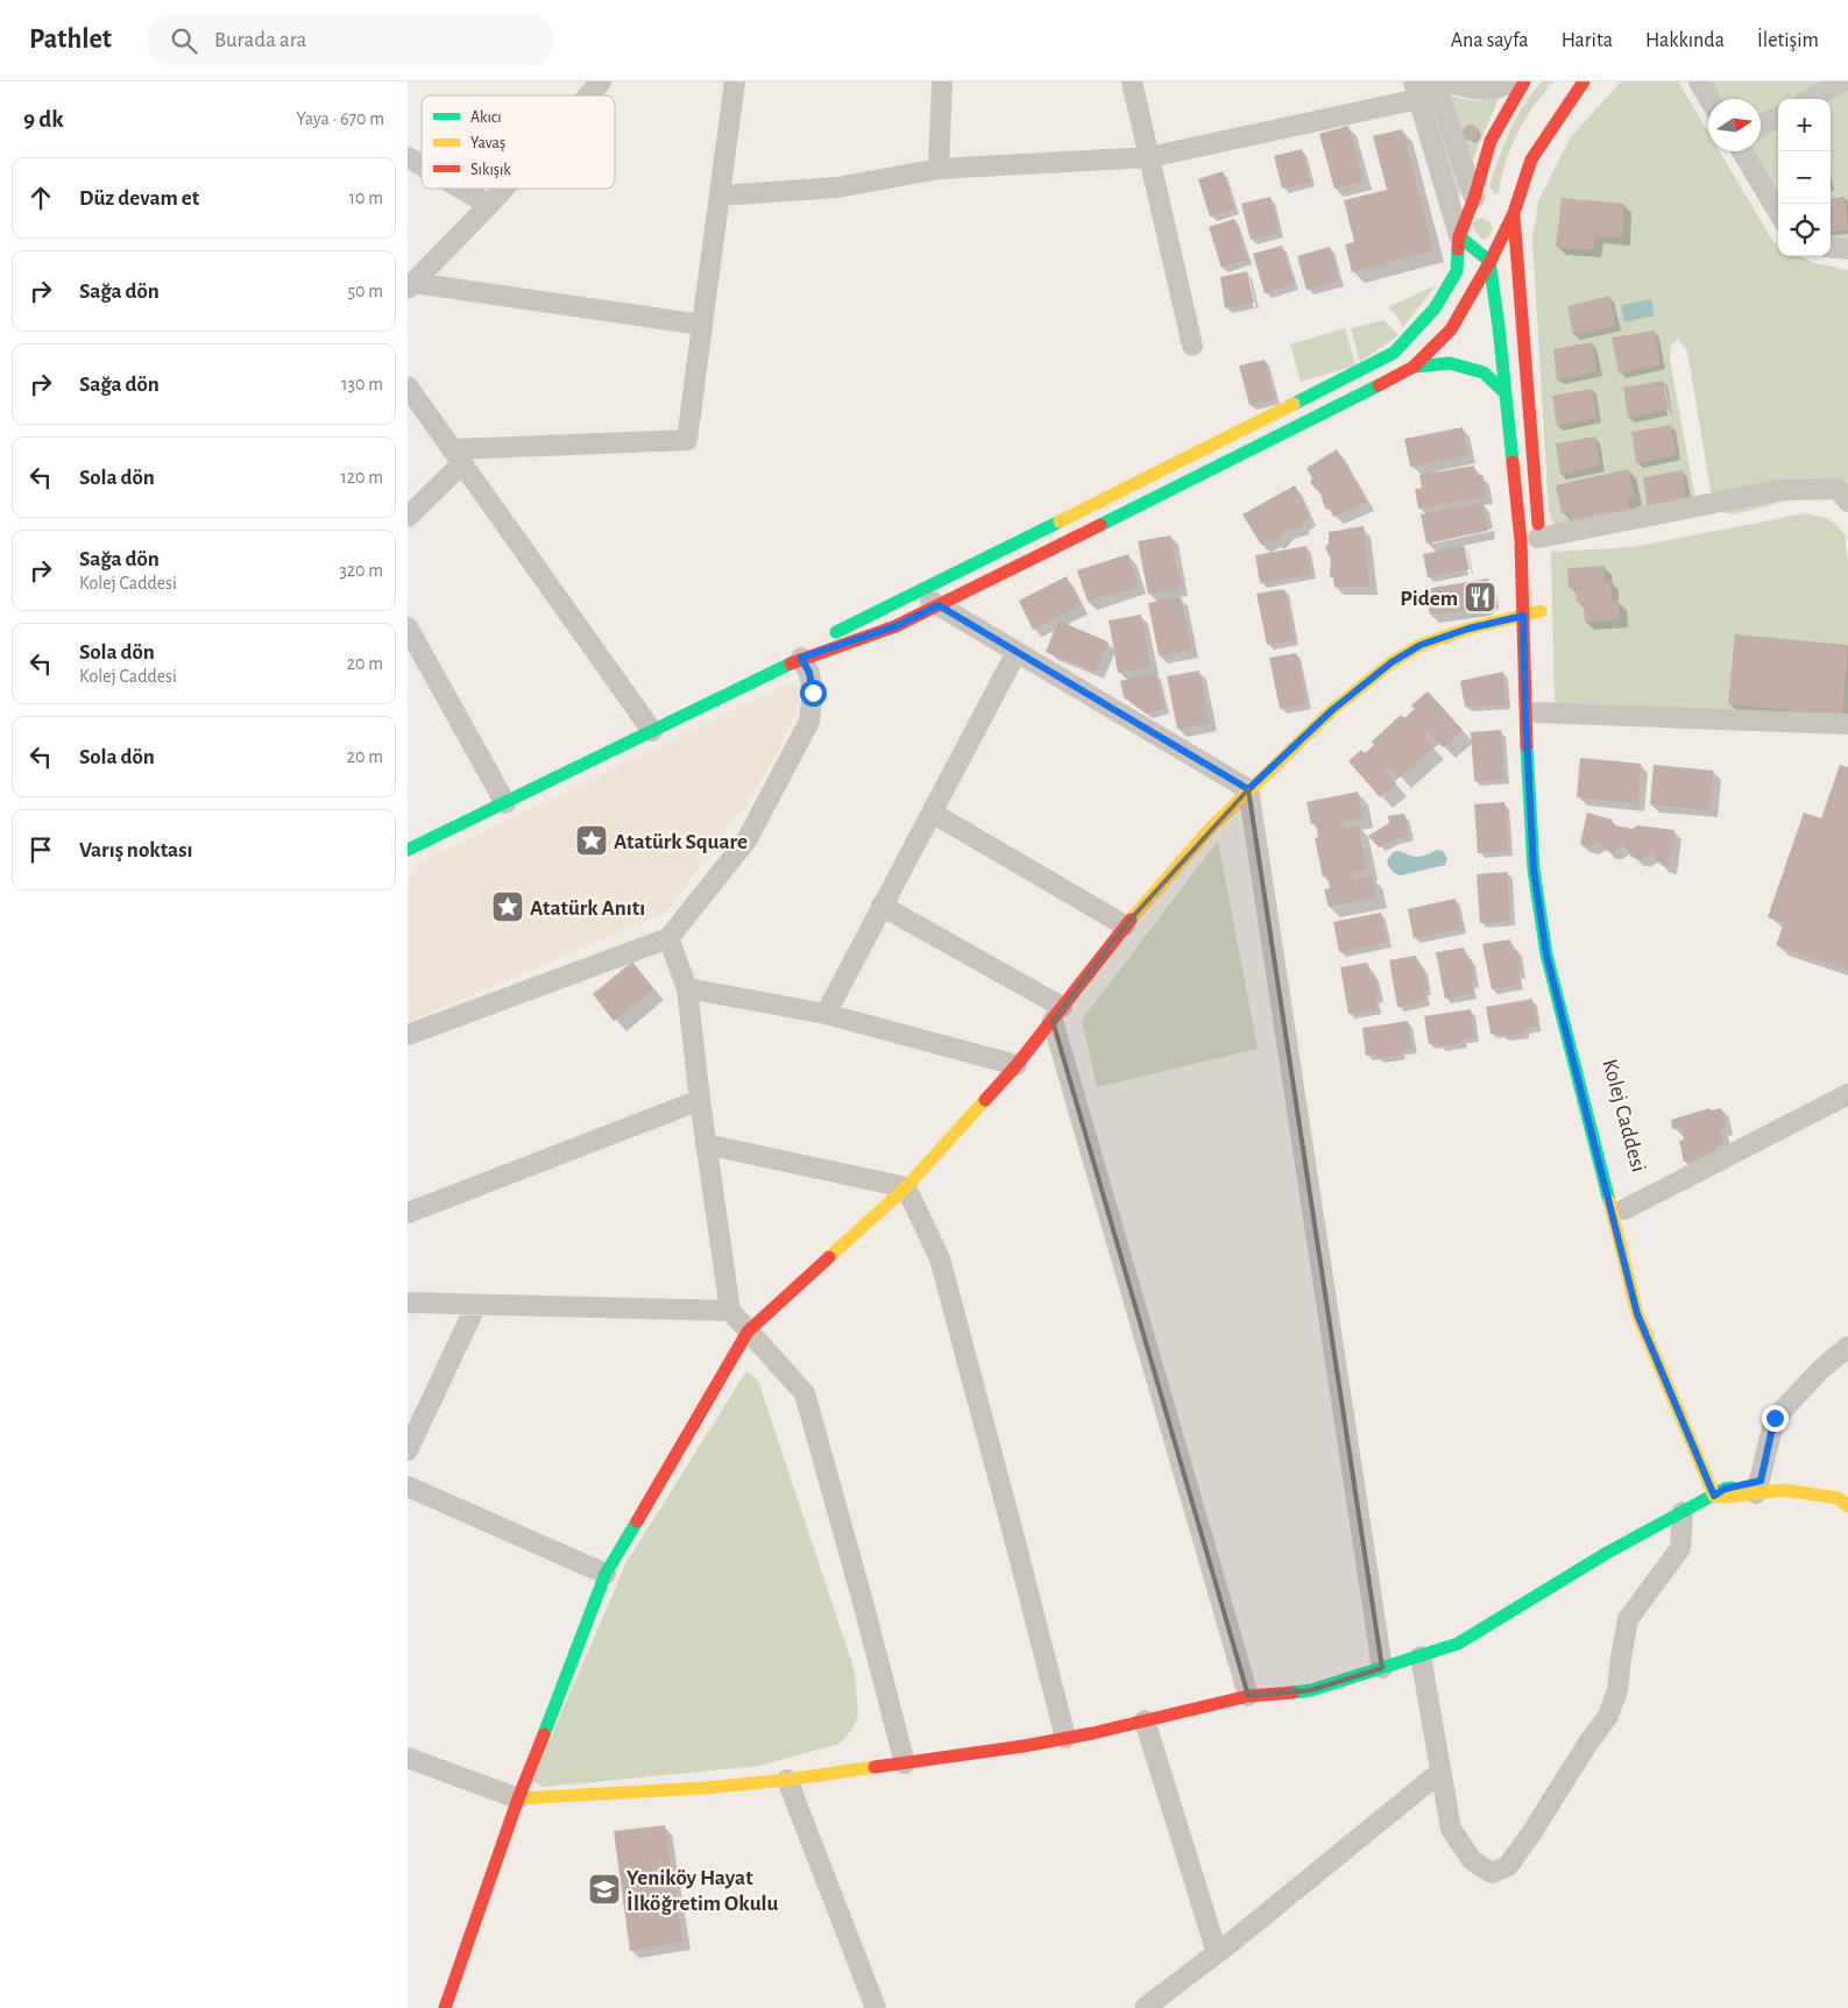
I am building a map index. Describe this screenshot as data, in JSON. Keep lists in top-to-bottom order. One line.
{"streets":{"street":["Kolej Caddesi"]},"places":{"restaurant":["Pidem"],"place":["Atatürk Square","Atatürk Anıtı"],"school or university":["Yeniköy Hayat İlköğretim Okulu"]},"legend":["Akıcı","Yavaş","Sıkışık"],"north":"right","page":{"header":"Pathlet","search":"Burada ara","nav":["Ana sayfa","Harita","Hakkında","İletişim"],"heading":["9 dk","Yaya · 670 m"],"map_buttons":["+","−"],"list":[["Düz devam et","10 m"],["Sağa dön","50 m"],["Sağa dön","130 m"],["Sola dön","120 m"],["Sağa dön","Kolej Caddesi","320 m"],["Sola dön","Kolej Caddesi","20 m"],["Sola dön","20 m"],"Varış noktası"]}}
